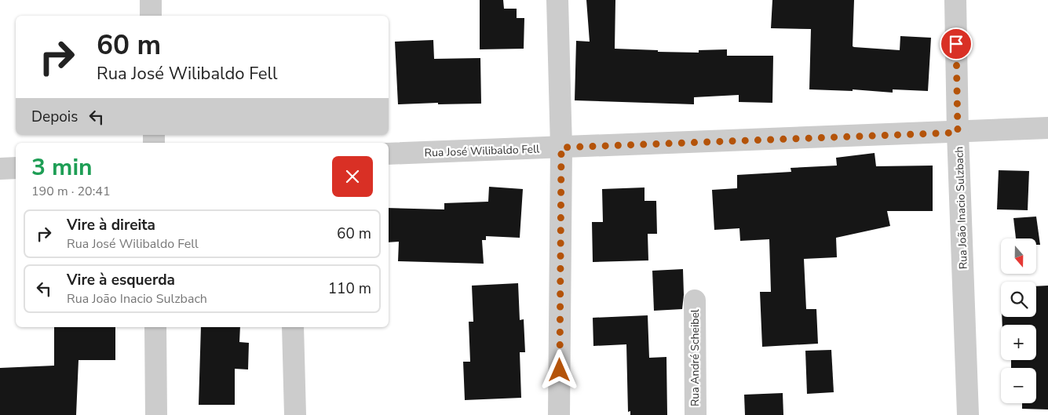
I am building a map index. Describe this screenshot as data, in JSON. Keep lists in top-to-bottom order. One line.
{"streets":{"street":["Rua José Wilibaldo Fell","Rua João Inacio Sulzbach","Rua André Scheibel"]},"crossings":[["Rua José Wilibaldo Fell","Rua João Inacio Sulzbach"]],"north":"bottom","page":{"turn":["60 m","Rua José Wilibaldo Fell"],"then":"Depois","heading":["3 min","190 m · 20:41"],"list":[{"name":"Vire à direita","note":"Rua José Wilibaldo Fell","value":"60 m"},{"name":"Vire à esquerda","note":"Rua João Inacio Sulzbach","value":"110 m"}],"map_buttons":["+","−"]}}
